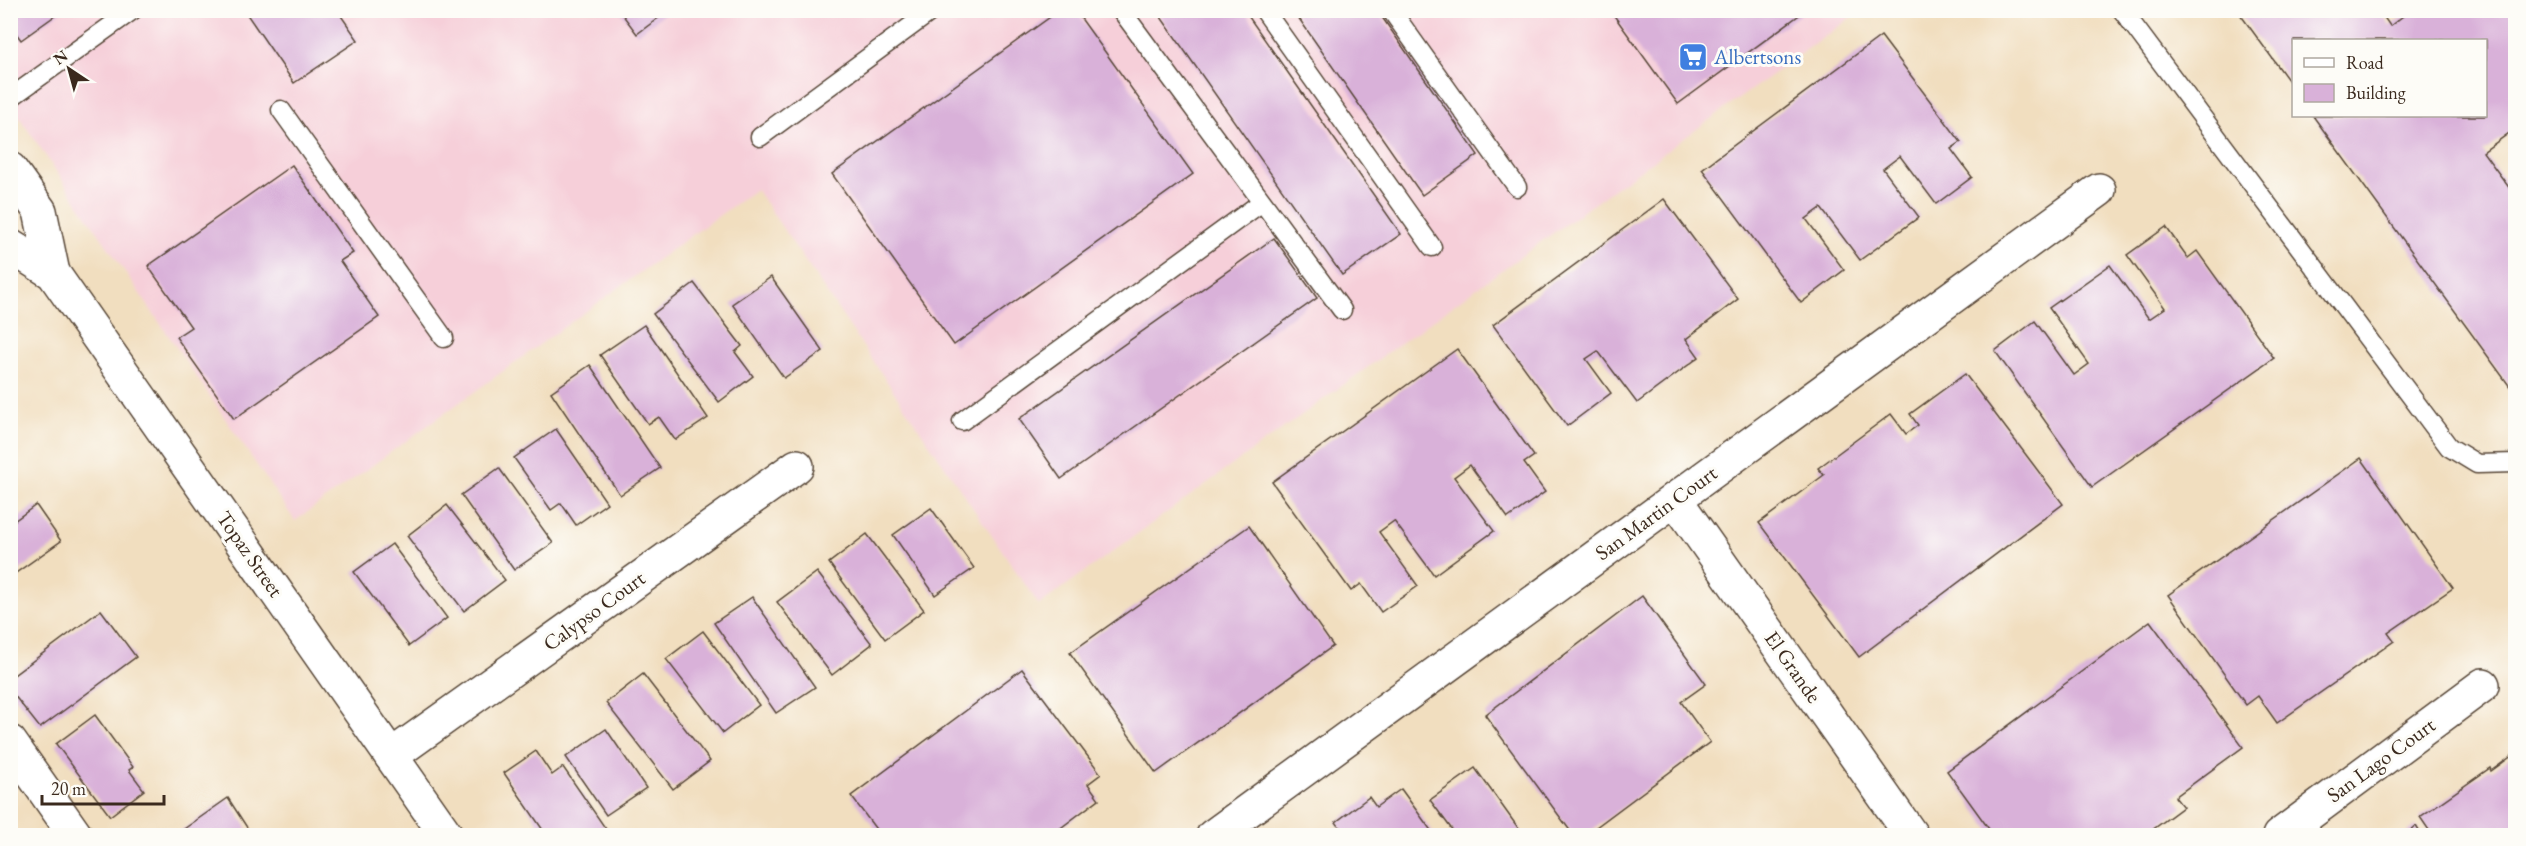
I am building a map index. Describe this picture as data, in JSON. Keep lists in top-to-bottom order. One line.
{"streets":{"street":["San Martin Court","Topaz Street","Calypso Court","El Grande","San Lago Court"]},"crossings":[["San Martin Court","El Grande"],["Topaz Street","Calypso Court"]],"places":{"supermarket":["Albertsons"]},"legend":["Road","Building"],"scale_bar":"20 m","north":"top left"}
